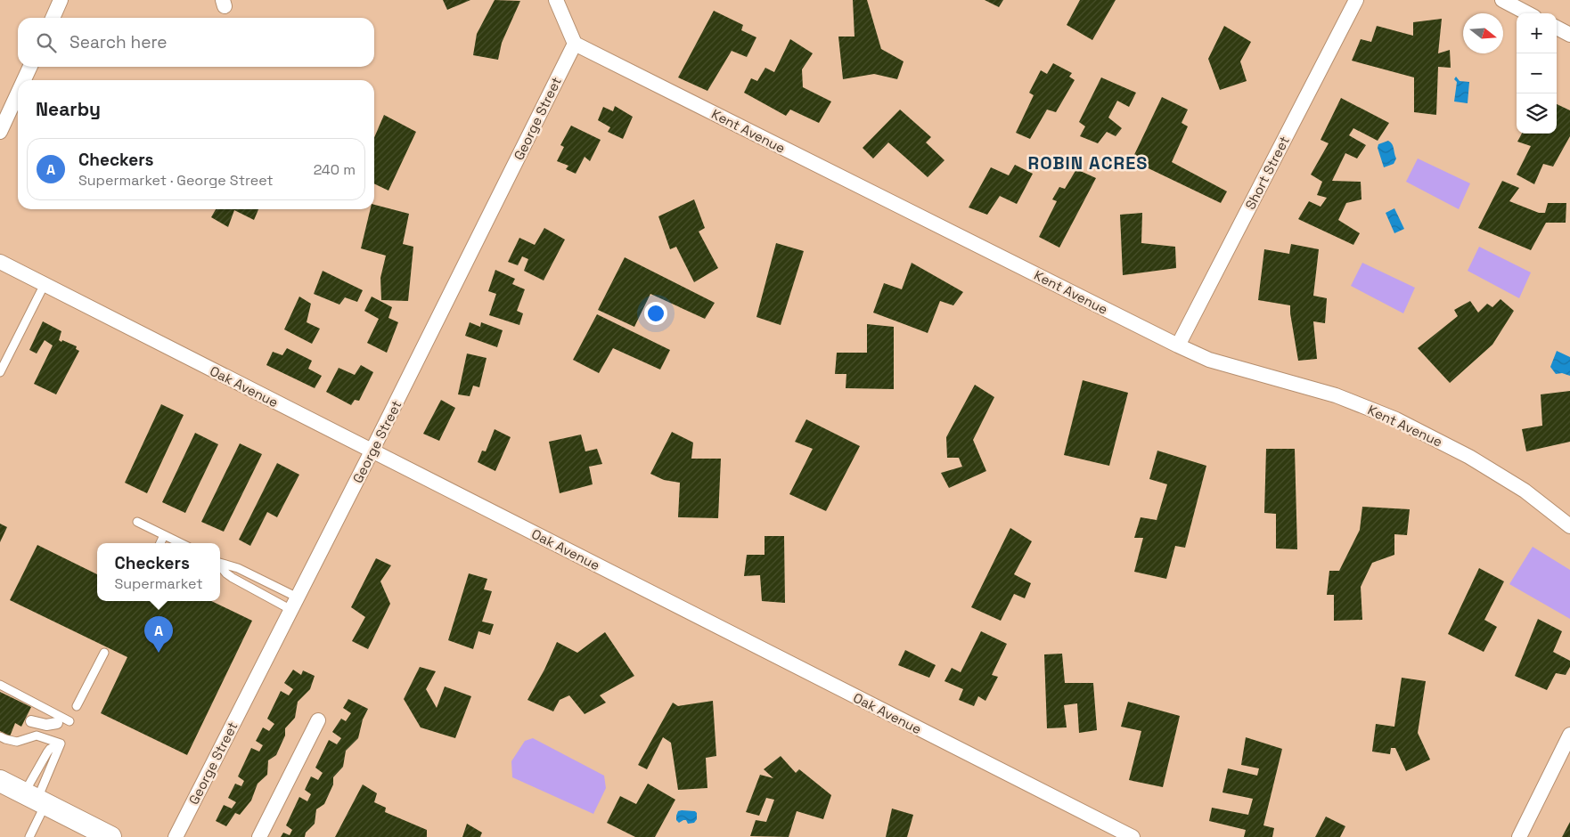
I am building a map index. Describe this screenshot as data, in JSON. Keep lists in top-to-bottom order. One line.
{"streets":{"street":["George Street","Kent Avenue","Short Street","Oak Avenue"]},"crossings":[["George Street","Kent Avenue"],["George Street","Oak Avenue"],["Kent Avenue","Short Street"]],"districts":["ROBIN ACRES"],"north":"right","page":{"map_buttons":["+","−"],"search":"Search here","heading":"Nearby","list":[{"mark":"A","name":"Checkers","note":"Supermarket · George Street","value":"240 m"}],"popup":["Checkers","Supermarket"],"pins":"A"}}
